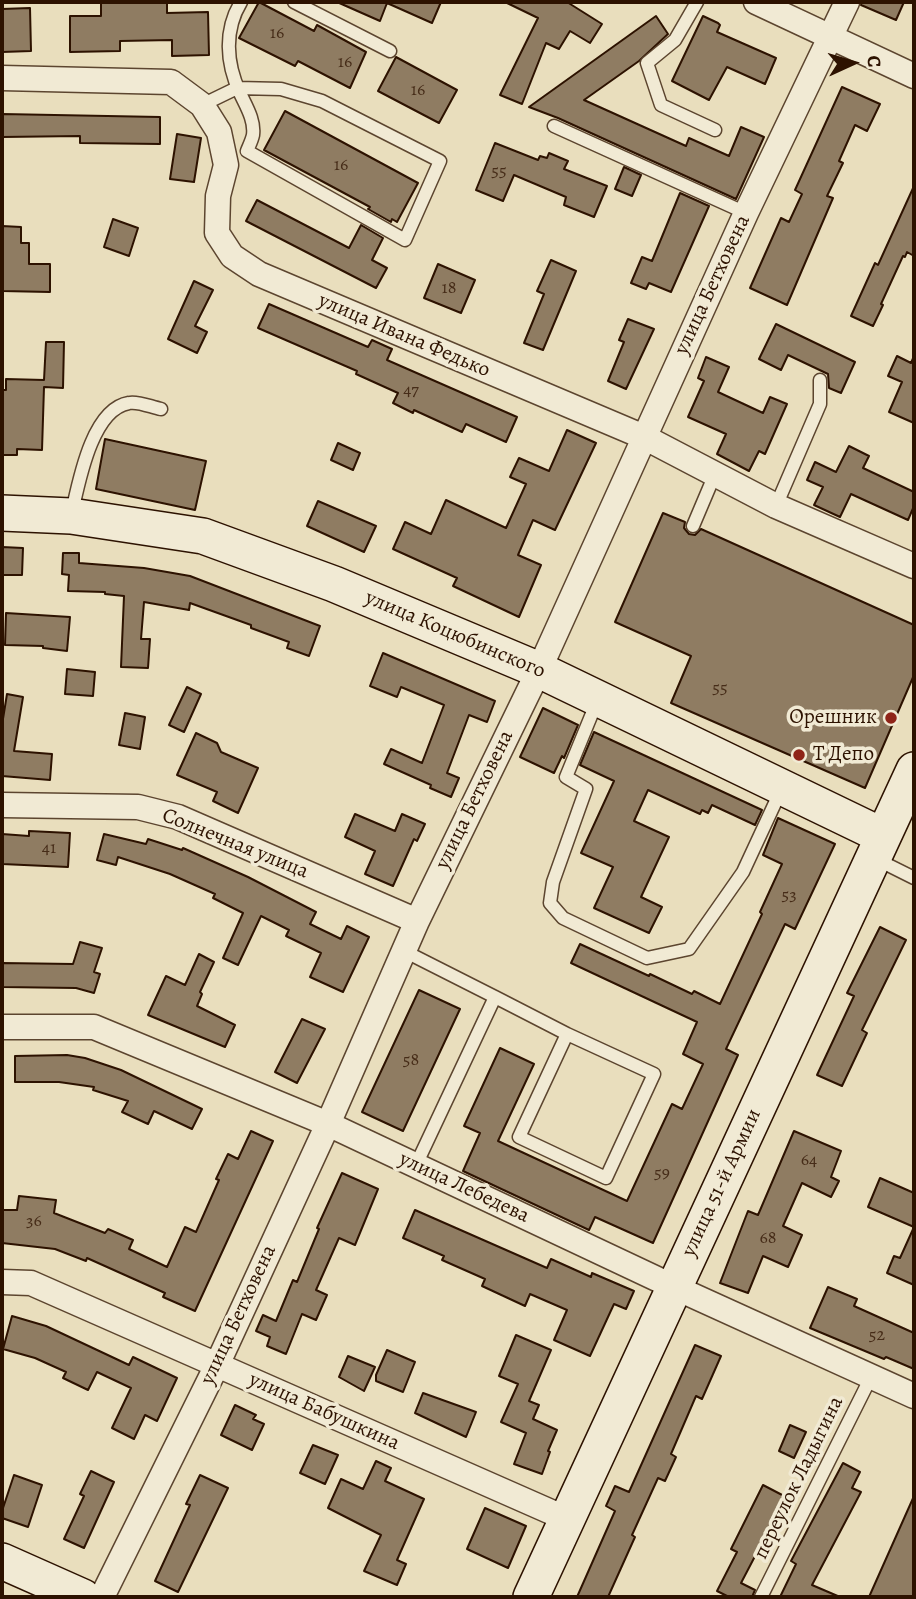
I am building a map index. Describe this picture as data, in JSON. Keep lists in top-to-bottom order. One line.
{"streets":{"main road":["улица Коцюбинского","улица 51-й Армии"],"street":["улица Бетховена","улица Ивана Федько","Солнечная улица","улица Лебедева","улица Бабушкина"],"lane":["переулок Ладыгина"]},"crossings":[["улица Бетховена","улица Ивана Федько"],["улица Бетховена","улица Коцюбинского"],["улица Бетховена","Солнечная улица"],["улица Бетховена","улица Лебедева"],["улица Бетховена","улица Бабушкина"],["улица Коцюбинского","улица 51-й Армии"],["улица 51-й Армии","улица Лебедева"],["улица 51-й Армии","улица Бабушкина"],["улица Лебедева","переулок Ладыгина"]],"places":["Орешник","Т Депо"],"house_numbers":["16","16","16","16","55","18","47","55","41","53","58","64","59","36","68","52"],"north":"right"}
